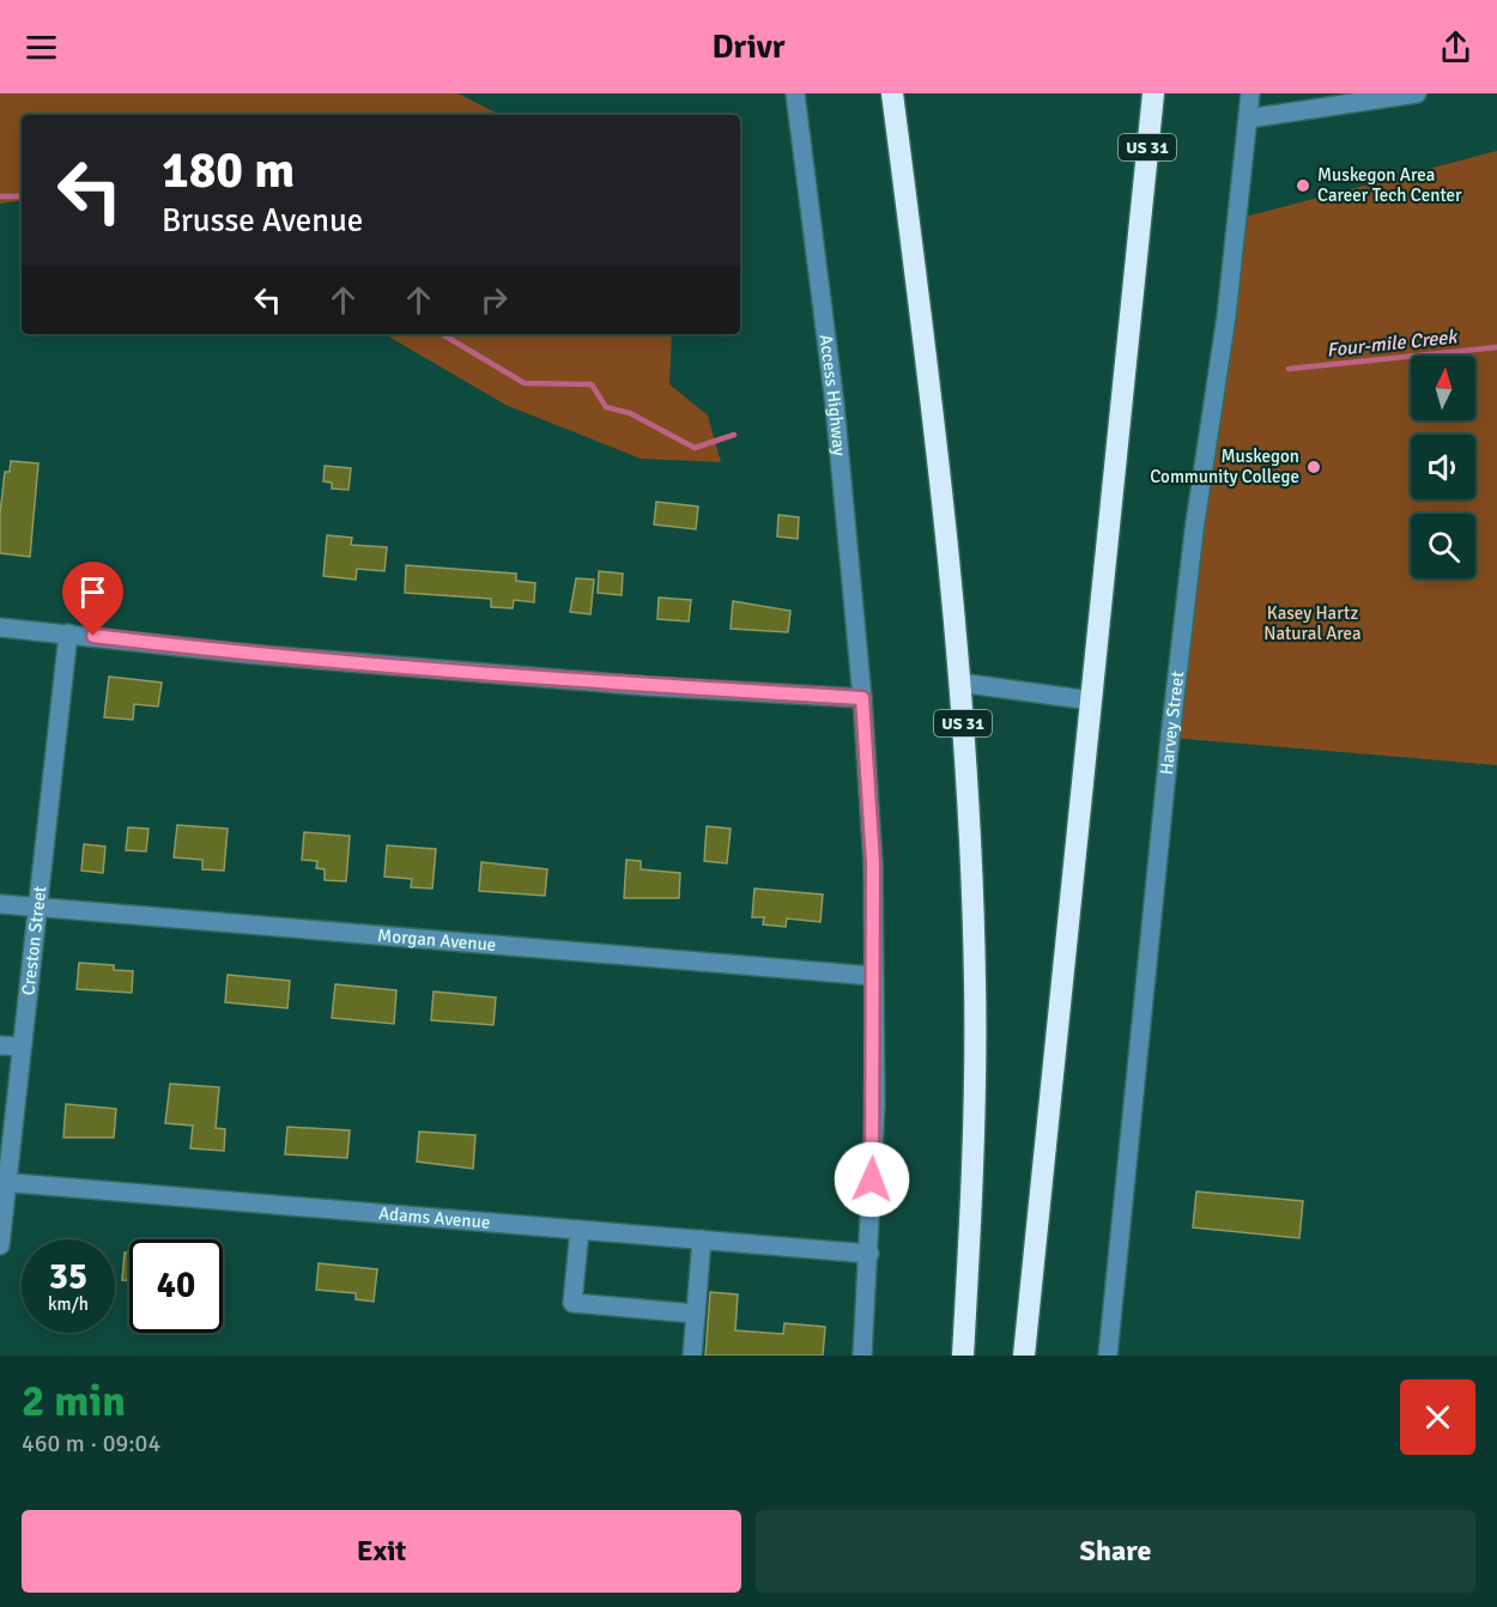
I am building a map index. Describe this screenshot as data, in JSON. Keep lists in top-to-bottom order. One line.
{"streets":{"highway":["US 31"],"street":["Access Highway","Harvey Street","Creston Street","Morgan Avenue","Adams Avenue"]},"crossings":[["Access Highway","Morgan Avenue"],["Access Highway","Adams Avenue"],["Creston Street","Morgan Avenue"],["Creston Street","Adams Avenue"]],"water":["Four-mile Creek"],"parks":["Kasey Hartz Natural Area"],"places":["Muskegon Area Career Tech Center","Muskegon Community College"],"north":"top","page":{"header":"Drivr","turn":["180 m","Brusse Avenue"],"speed":"35 km/h","limit":"40","heading":["2 min","460 m · 09:04"],"buttons":["Exit","Share"]}}
